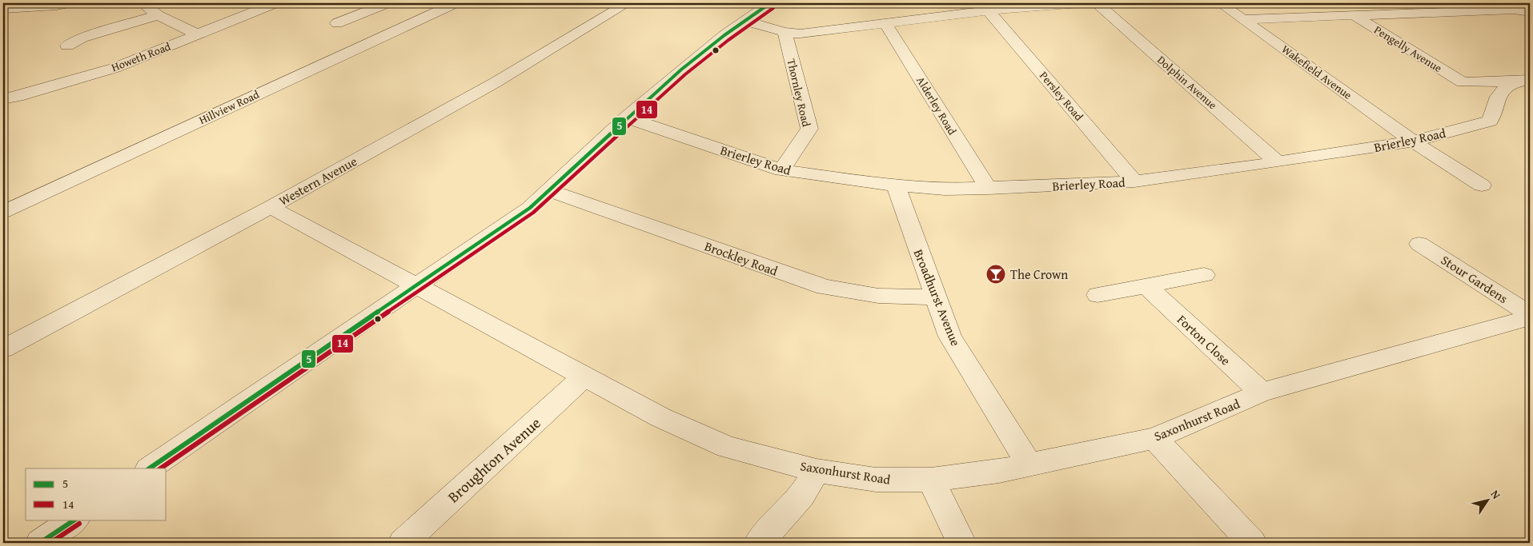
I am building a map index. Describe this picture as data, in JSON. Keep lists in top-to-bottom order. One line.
{"streets":{"street":["Pengelly Avenue","Howeth Road","Wakefield Avenue","Dolphin Avenue","Thornley Road","Persley Road","Alderley Road","Hillview Road","Brierley Road","Western Avenue","Brockley Road","Stour Gardens","Broadhurst Avenue","Forton Close","Saxonhurst Road","Broughton Avenue"]},"crossings":[["Pengelly Avenue","Brierley Road"],["Wakefield Avenue","Brierley Road"],["Dolphin Avenue","Brierley Road"],["Thornley Road","Brierley Road"],["Persley Road","Brierley Road"],["Alderley Road","Brierley Road"],["Brierley Road","Broadhurst Avenue"],["Western Avenue","Saxonhurst Road"],["Brockley Road","Broadhurst Avenue"],["Broadhurst Avenue","Saxonhurst Road"],["Forton Close","Saxonhurst Road"],["Saxonhurst Road","Broughton Avenue"]],"places":{"bar":["The Crown"]},"lines":["transit line 5","transit line 14"],"legend":["5","14"],"north":"top right"}
